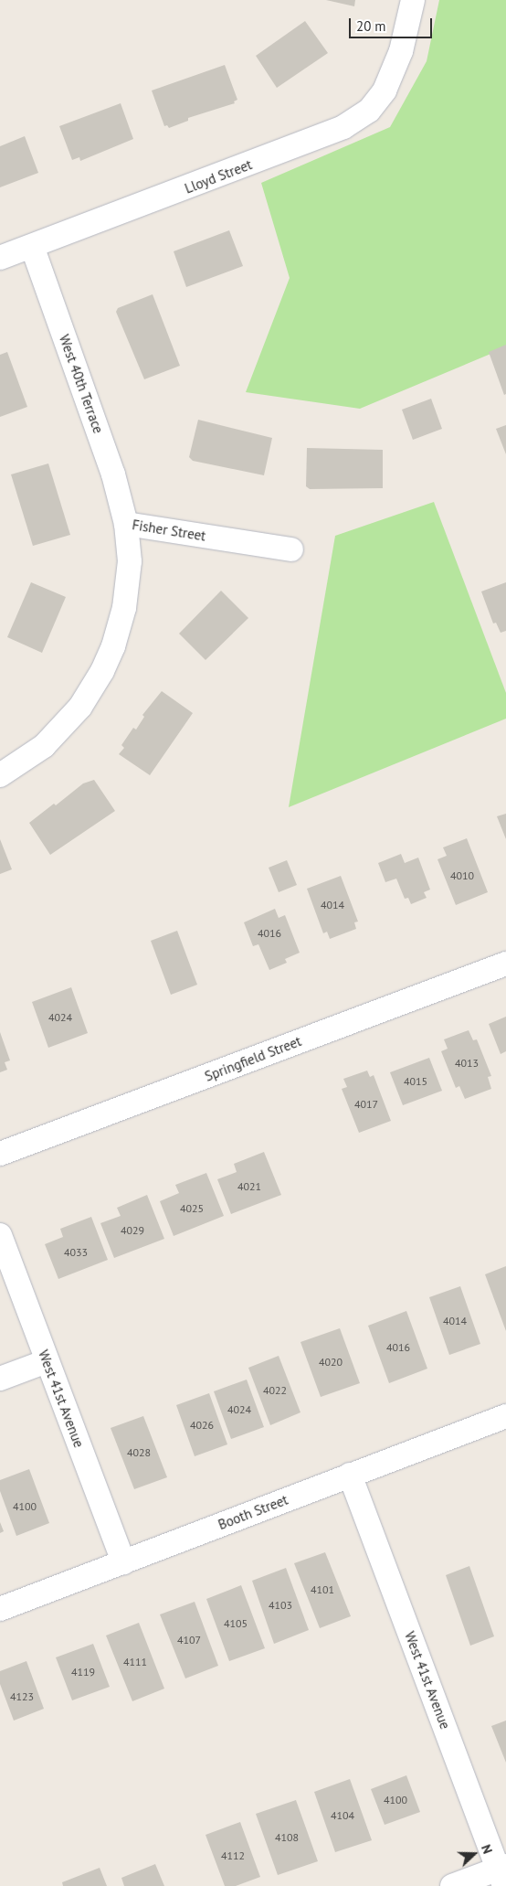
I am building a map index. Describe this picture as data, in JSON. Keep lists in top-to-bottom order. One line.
{"streets":{"street":["Lloyd Street","West 40th Terrace","Fisher Street","Springfield Street","West 41st Avenue","Booth Street"]},"crossings":[["Lloyd Street","West 40th Terrace"],["West 40th Terrace","Fisher Street"],["West 41st Avenue","Booth Street"]],"house_numbers":["4010","4014","4016","4024","4013","4015","4017","4021","4025","4029","4033","4014","4016","4020","4022","4024","4026","4028","4100","4101","4103","4105","4107","4111","4119","4123","4100","4104","4108","4112"],"scale_bar":"20 m","north":"right"}
